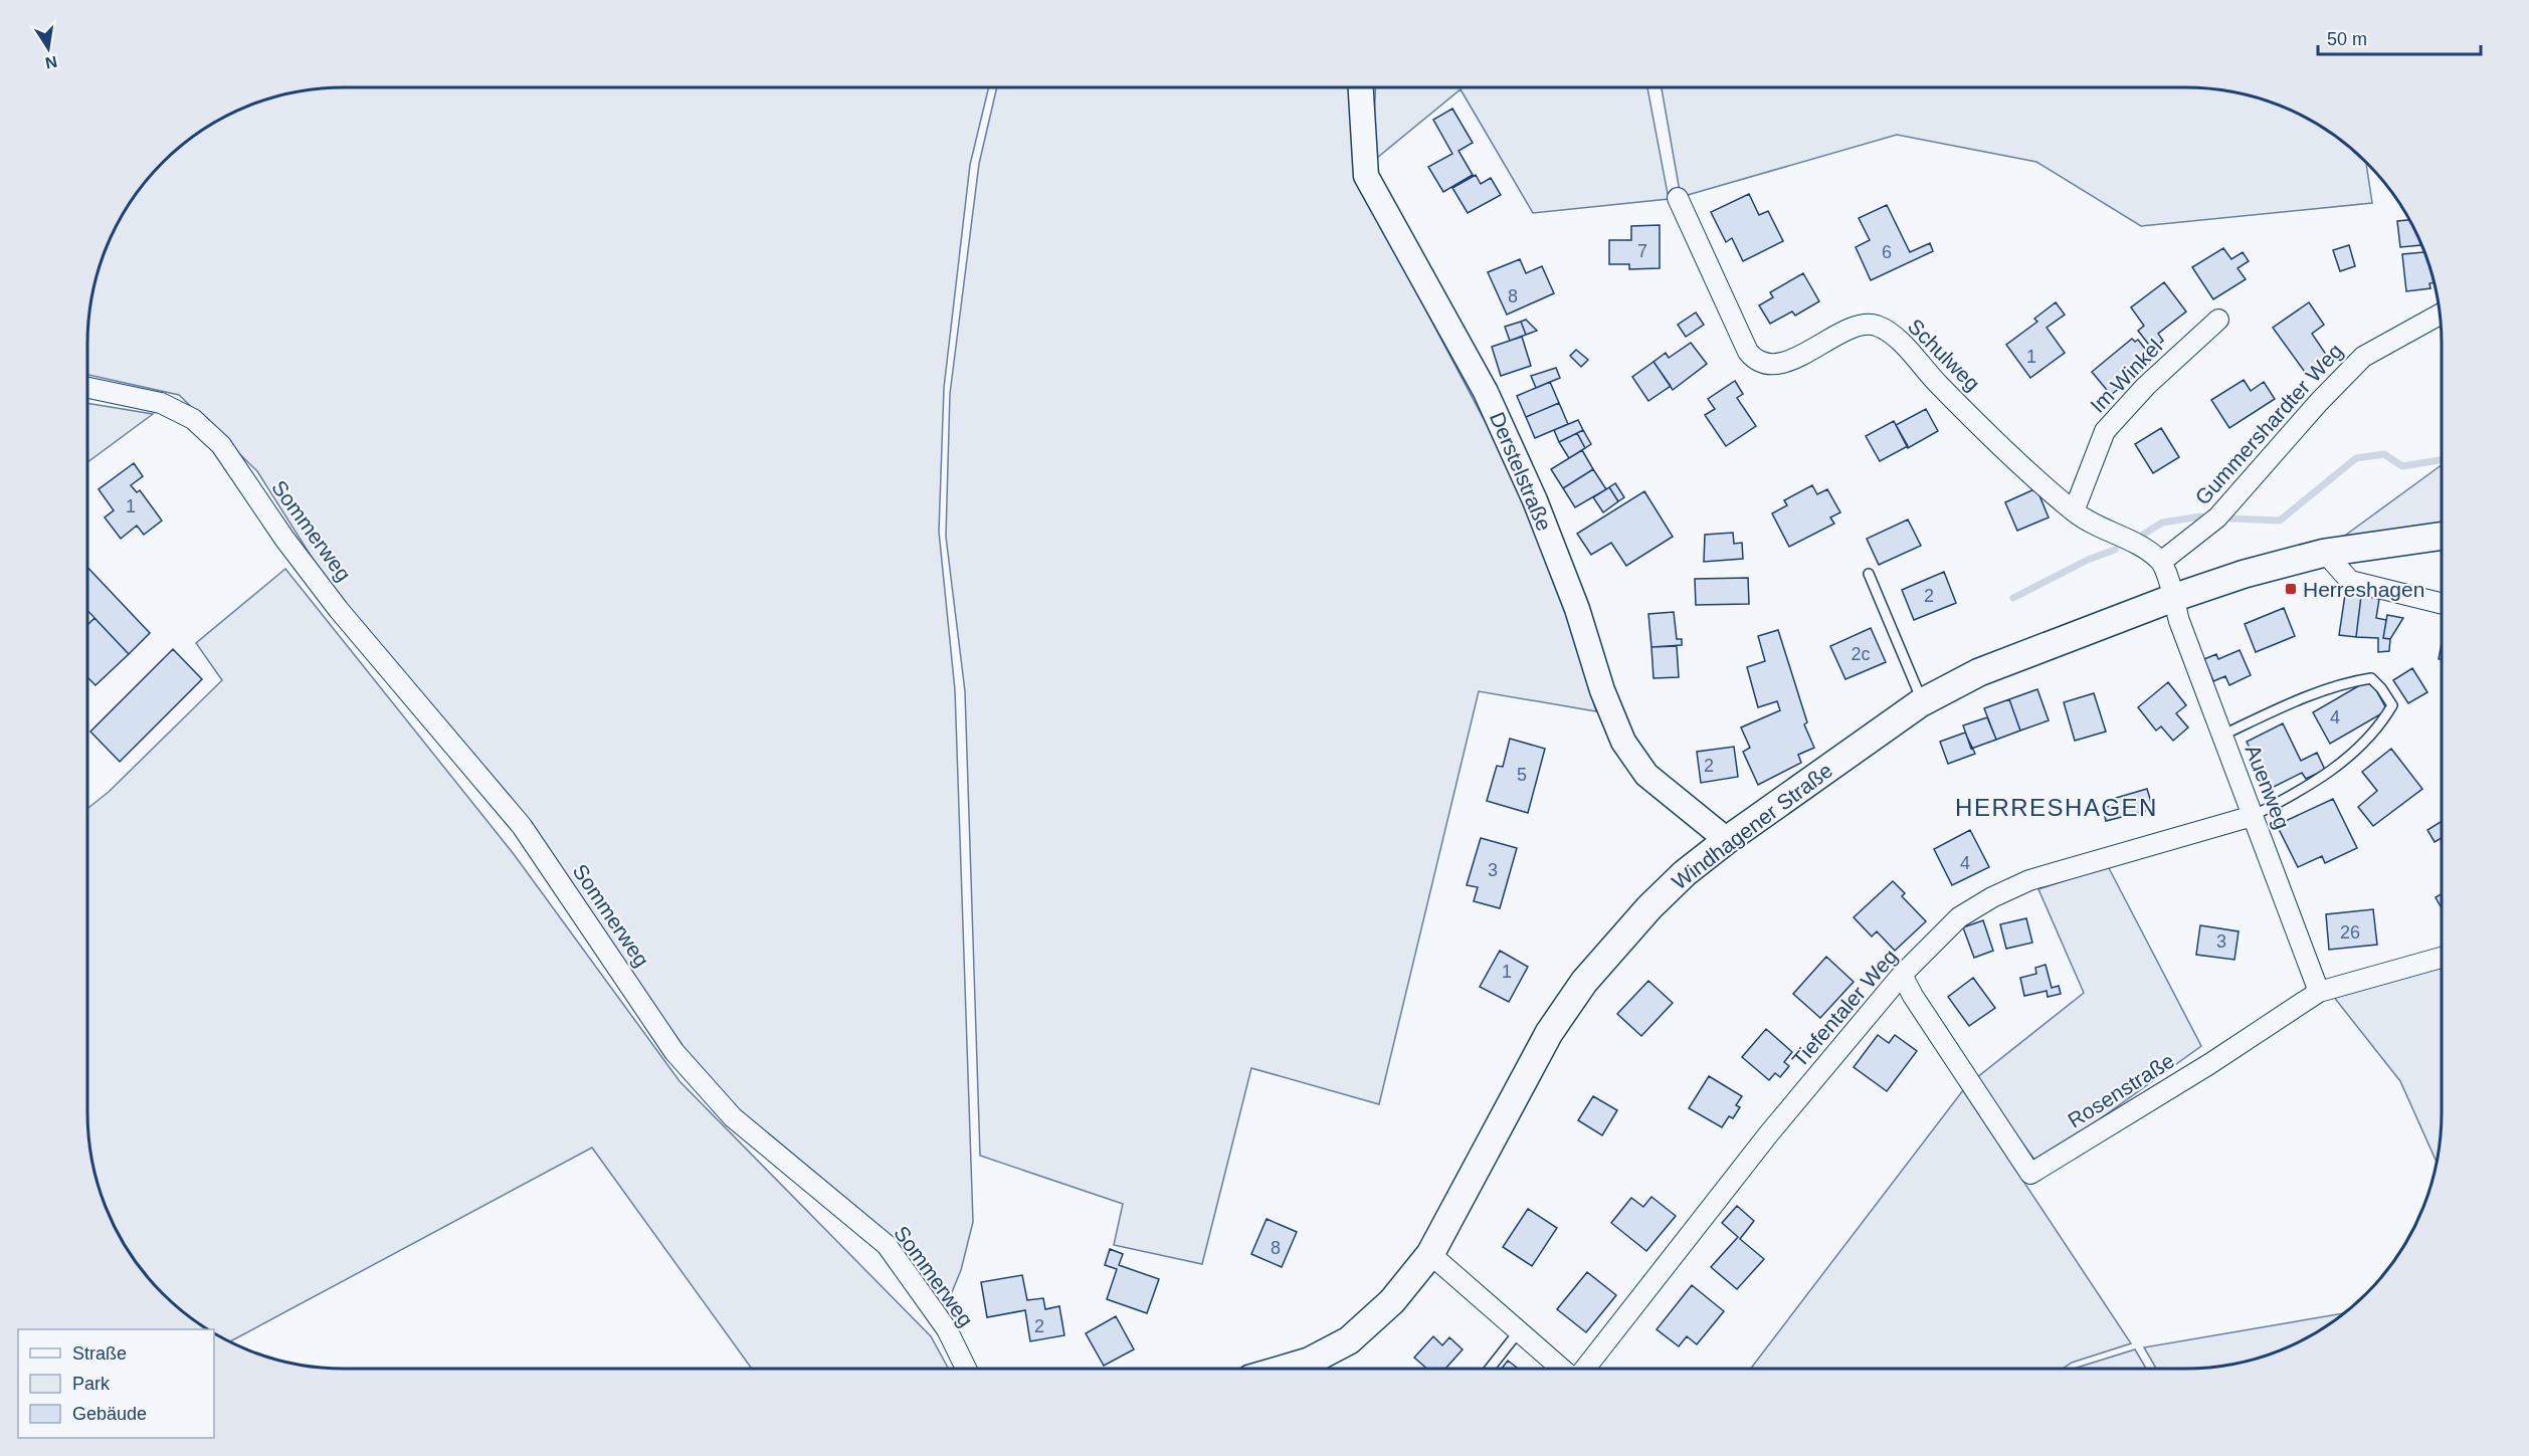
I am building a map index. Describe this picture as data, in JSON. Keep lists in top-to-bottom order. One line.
{"streets":{"main road":["Windhagener Straße"],"street":["Schulweg","Im Winkel","Gummershardter Weg","Derstelstraße","Sommerweg","Auenweg","Tiefentaler Weg","Rosenstraße"]},"crossings":[["Schulweg","Im Winkel"],["Schulweg","Gummershardter Weg"],["Derstelstraße","Windhagener Straße"],["Auenweg","Windhagener Straße"],["Auenweg","Tiefentaler Weg"],["Auenweg","Rosenstraße"],["Windhagener Straße","Tiefentaler Weg"],["Tiefentaler Weg","Rosenstraße"]],"districts":["HERRESHAGEN"],"places":{"transit":["Herreshagen"]},"house_numbers":["7","6","8","1","1","2","2c","4","2","5","4","3","26","3","1","8","2"],"legend":["Straße","Park","Gebäude"],"scale_bar":"50 m","north":"bottom"}
